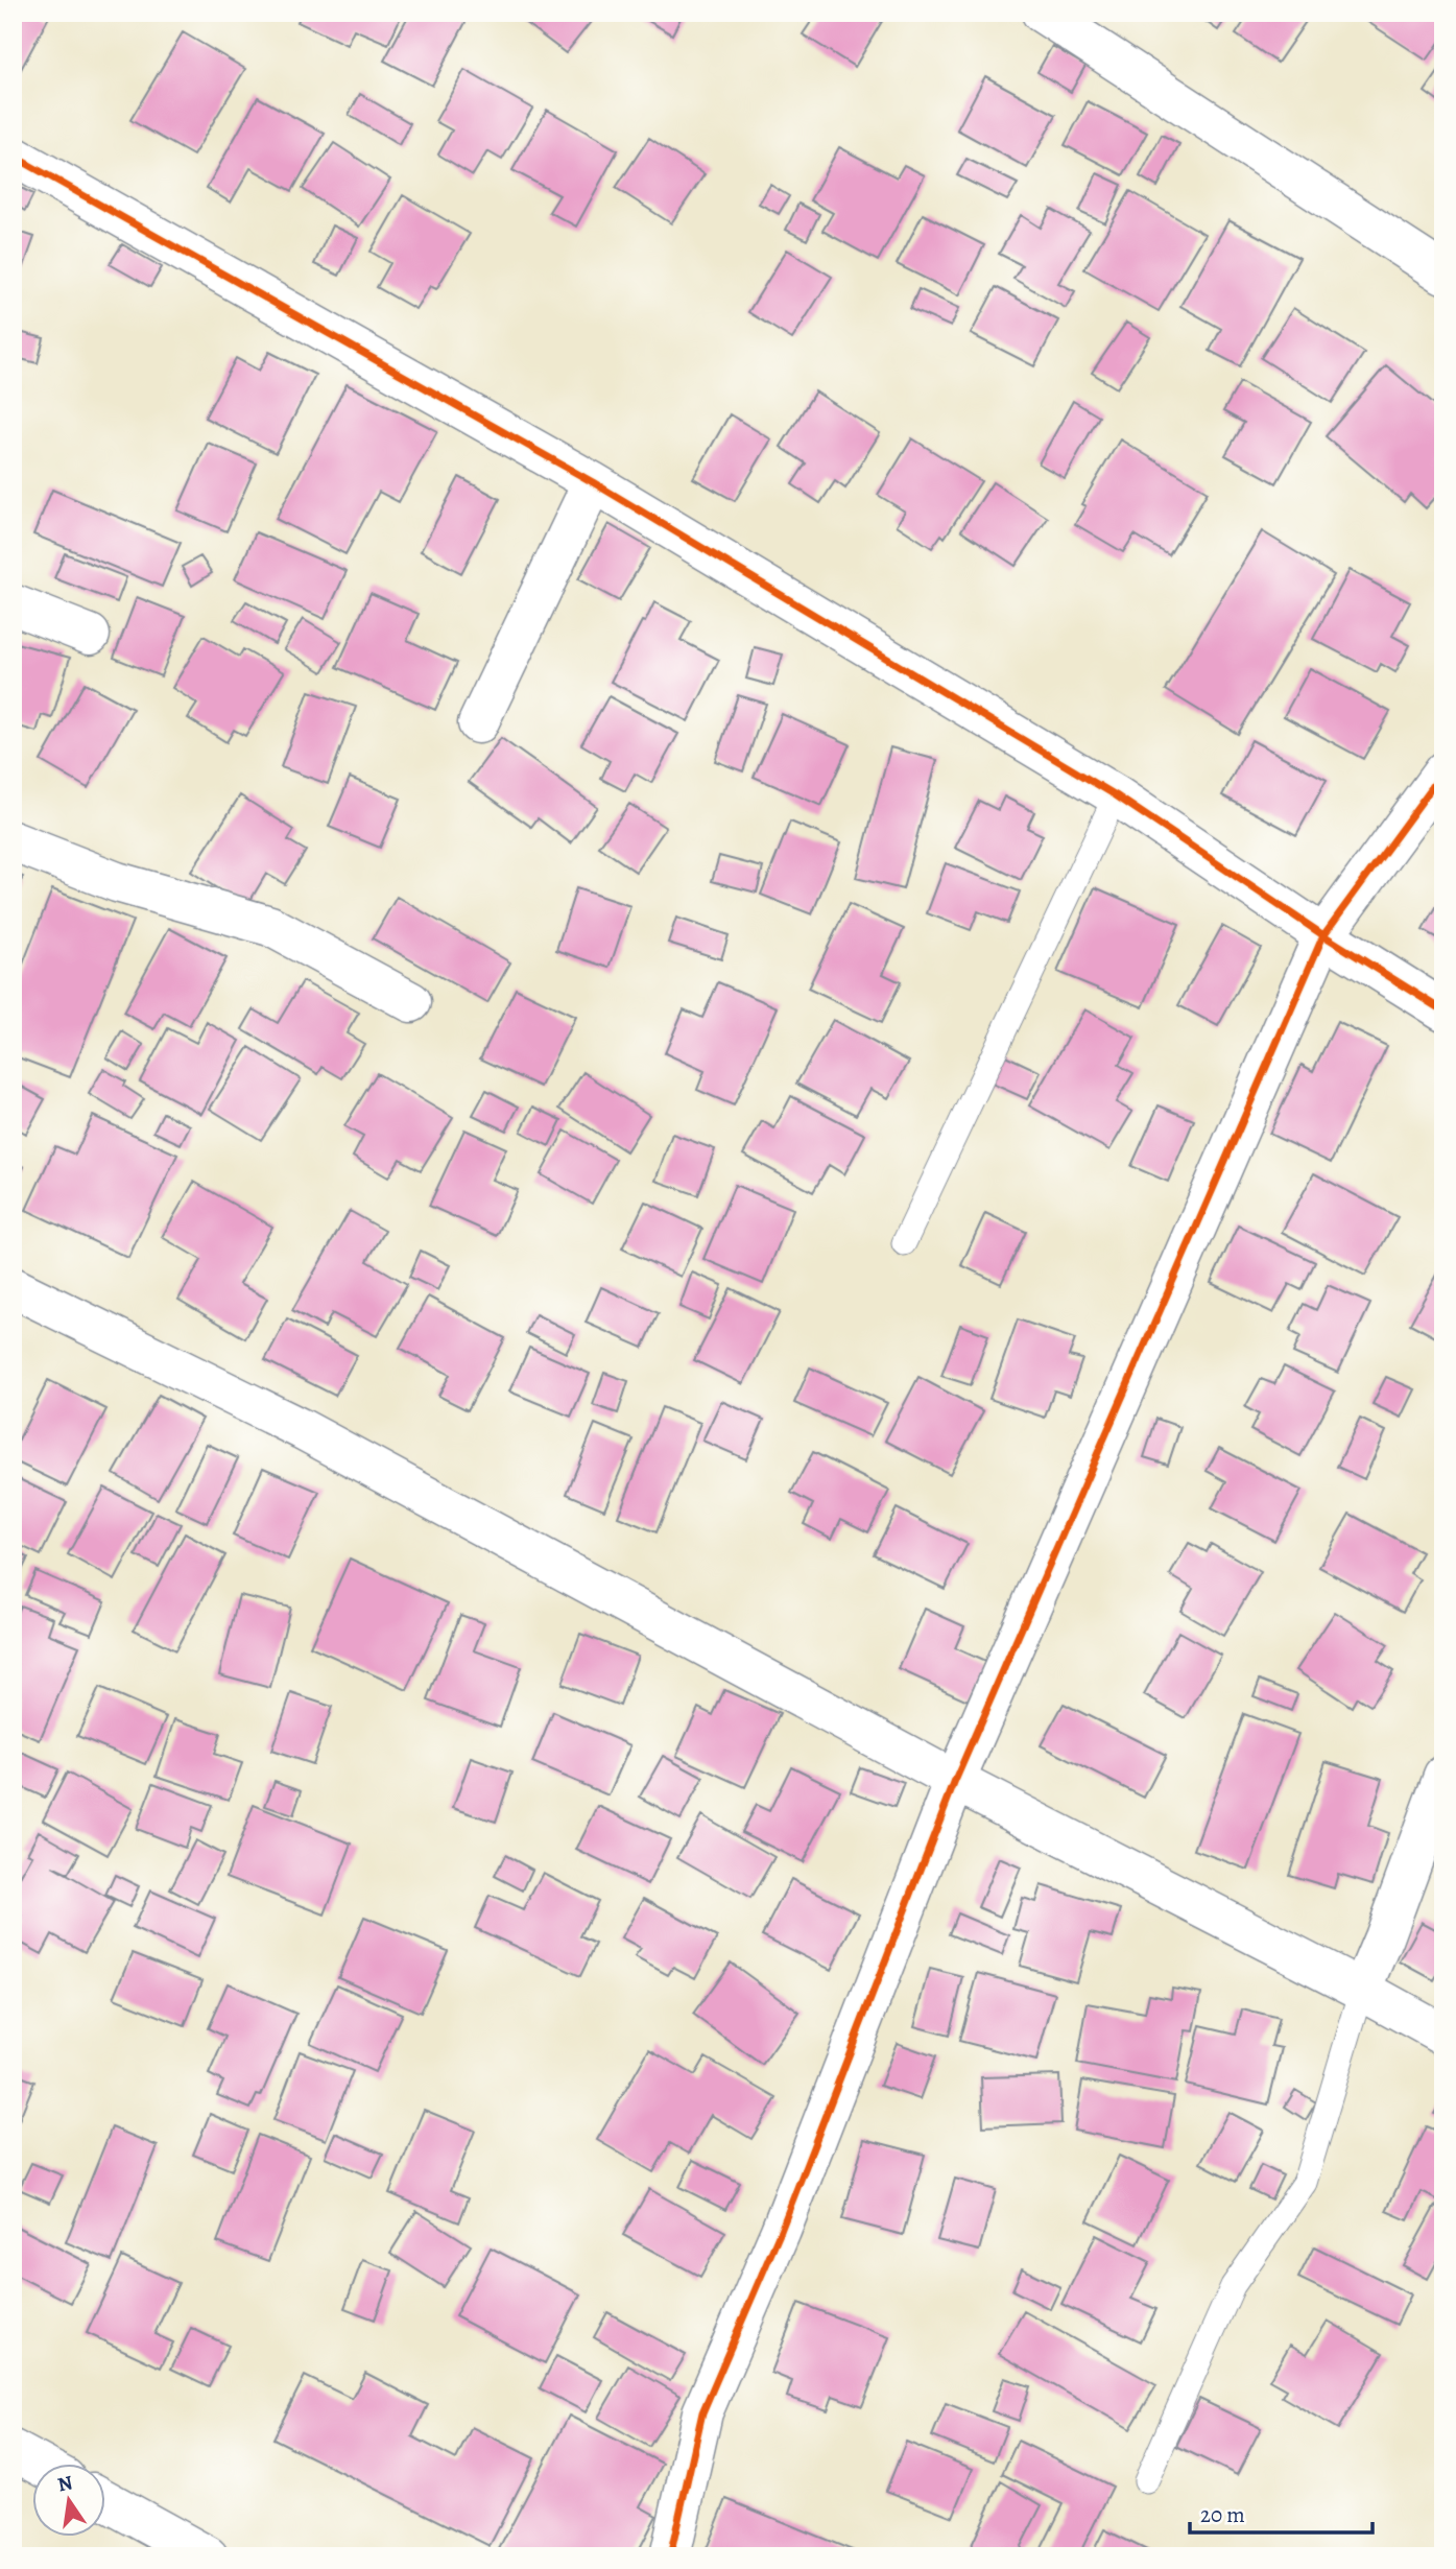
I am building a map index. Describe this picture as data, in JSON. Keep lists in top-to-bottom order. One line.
{"scale_bar":"20 m","north":"top"}
